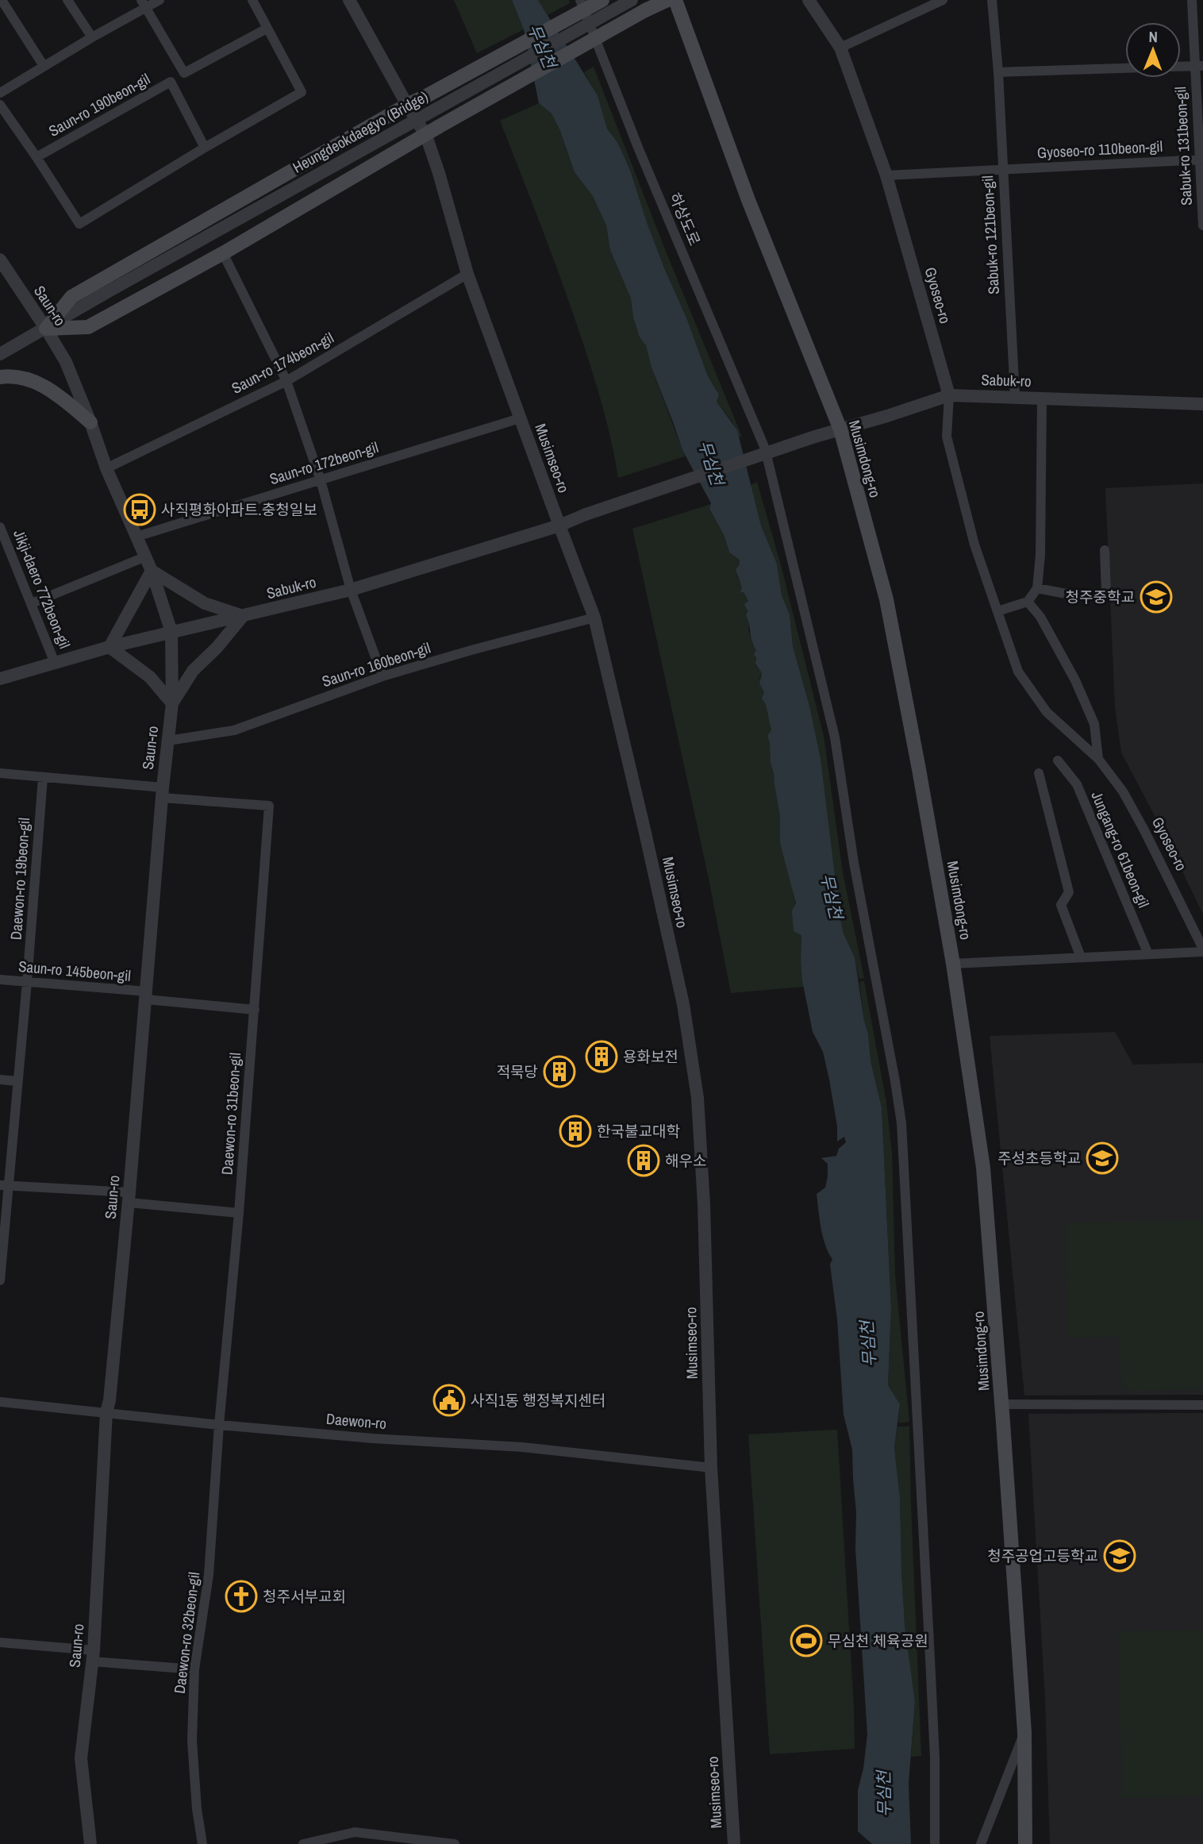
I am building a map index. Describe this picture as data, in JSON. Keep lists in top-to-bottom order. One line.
{"streets":{"main road":["Musimdong-ro"],"street":["Saun-ro 190beon-gil","Heungdeokdaegyo (Bridge)","Sabuk-ro 131beon-gil","Gyoseo-ro 110beon-gil","하상도로","Sabuk-ro 121beon-gil","Gyoseo-ro","Saun-ro","Saun-ro 174beon-gil","Sabuk-ro","Musimseo-ro","Saun-ro 172beon-gil","Jikji-daero 772beon-gil","Saun-ro 160beon-gil","Jungang-ro 61beon-gil","Daewon-ro 19beon-gil","Saun-ro 145beon-gil","Daewon-ro 31beon-gil","Daewon-ro","Daewon-ro 32beon-gil"]},"crossings":[["Heungdeokdaegyo (Bridge)","Saun-ro"],["Sabuk-ro 131beon-gil","Gyoseo-ro 110beon-gil"],["Sabuk-ro 131beon-gil","Sabuk-ro 121beon-gil"],["Gyoseo-ro 110beon-gil","Sabuk-ro 121beon-gil"],["Gyoseo-ro 110beon-gil","Gyoseo-ro"],["Sabuk-ro 121beon-gil","Sabuk-ro"],["Gyoseo-ro","Sabuk-ro"],["Saun-ro","Saun-ro 174beon-gil"],["Saun-ro","Sabuk-ro"],["Saun-ro","Saun-ro 172beon-gil"],["Saun-ro","Saun-ro 160beon-gil"],["Saun-ro","Saun-ro 145beon-gil"],["Saun-ro","Daewon-ro 31beon-gil"],["Saun-ro","Daewon-ro"],["Saun-ro 174beon-gil","Musimseo-ro"],["Sabuk-ro","Musimseo-ro"],["Sabuk-ro","Musimdong-ro"],["Sabuk-ro","Jikji-daero 772beon-gil"],["Musimseo-ro","Saun-ro 172beon-gil"],["Musimseo-ro","Saun-ro 160beon-gil"],["Musimseo-ro","Daewon-ro"],["Daewon-ro 19beon-gil","Saun-ro 145beon-gil"],["Saun-ro 145beon-gil","Daewon-ro 31beon-gil"],["Daewon-ro 31beon-gil","Daewon-ro"],["Daewon-ro 31beon-gil","Daewon-ro 32beon-gil"],["Daewon-ro","Daewon-ro 32beon-gil"]],"water":["무심천"],"places":{"bus stop":["사직평화아파트.충청일보"],"school or university":["청주중학교","주성초등학교","청주공업고등학교"],"building":["용화보전","적묵당","한국불교대학","해우소"],"public building":["사직1동 행정복지센터"],"church":["청주서부교회"],"sports":["무심천 체육공원"]},"north":"top"}
